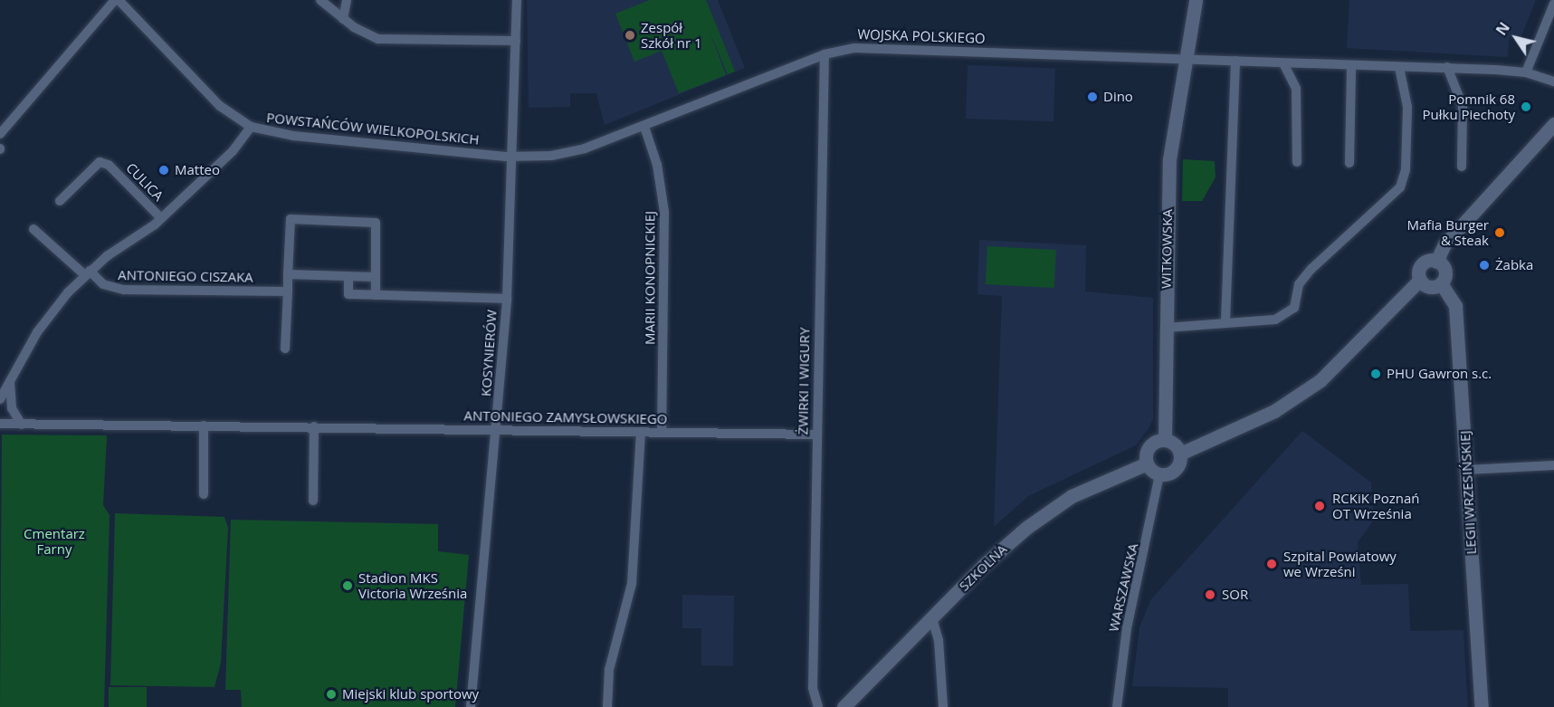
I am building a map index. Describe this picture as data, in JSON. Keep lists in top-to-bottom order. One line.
{"streets":{"street":["WOJSKA POLSKIEGO","POWSTAŃCÓW WIELKOPOLSKICH","CULICA","WITKOWSKA","ANTONIEGO CISZAKA","MARII KONOPNICKIEJ","KOSYNIERÓW","ŻWIRKI I WIGURY","ANTONIEGO ZAMYSŁOWSKIEGO","LEGII WRZESIŃSKIEJ","SZKOLNA","WARSZAWSKA"]},"crossings":[["WOJSKA POLSKIEGO","POWSTAŃCÓW WIELKOPOLSKICH"],["WOJSKA POLSKIEGO","WITKOWSKA"],["WOJSKA POLSKIEGO","MARII KONOPNICKIEJ"],["WOJSKA POLSKIEGO","KOSYNIERÓW"],["WOJSKA POLSKIEGO","ŻWIRKI I WIGURY"],["POWSTAŃCÓW WIELKOPOLSKICH","KOSYNIERÓW"],["WITKOWSKA","SZKOLNA"],["WITKOWSKA","WARSZAWSKA"],["MARII KONOPNICKIEJ","ANTONIEGO ZAMYSŁOWSKIEGO"],["KOSYNIERÓW","ANTONIEGO ZAMYSŁOWSKIEGO"],["ŻWIRKI I WIGURY","ANTONIEGO ZAMYSŁOWSKIEGO"],["SZKOLNA","WARSZAWSKA"]],"parks":["Cmentarz Farny"],"places":["Zespół Szkół nr 1","Dino","Pomnik 68 Pułku Piechoty","Matteo","Mafia Burger & Steak","Żabka","PHU Gawron s.c.","RCKiK Poznań OT Września","Szpital Powiatowy we Wrześni","Stadion MKS Victoria Września","SOR","Miejski klub sportowy"],"north":"top left"}
